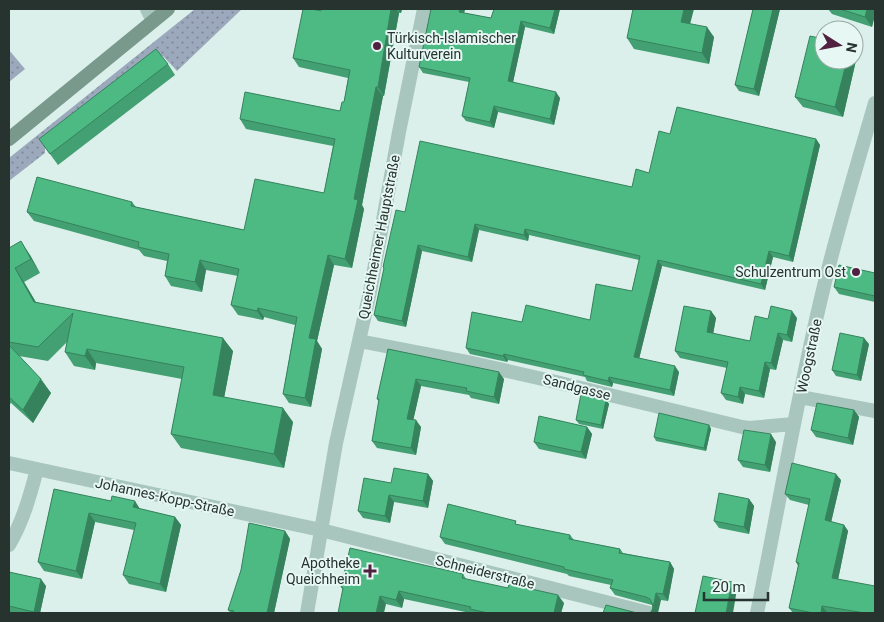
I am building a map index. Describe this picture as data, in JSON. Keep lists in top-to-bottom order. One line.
{"streets":{"street":["Queichheimer Hauptstraße","Woogstraße","Sandgasse","Johannes-Kopp-Straße","Schneiderstraße"]},"crossings":[["Queichheimer Hauptstraße","Sandgasse"],["Queichheimer Hauptstraße","Johannes-Kopp-Straße"],["Queichheimer Hauptstraße","Schneiderstraße"],["Woogstraße","Sandgasse"],["Johannes-Kopp-Straße","Schneiderstraße"]],"places":{"other":["Türkisch-Islamischer Kulturverein","Schulzentrum Ost"],"health":["Apotheke Queichheim"]},"scale_bar":"20 m","north":"right"}
